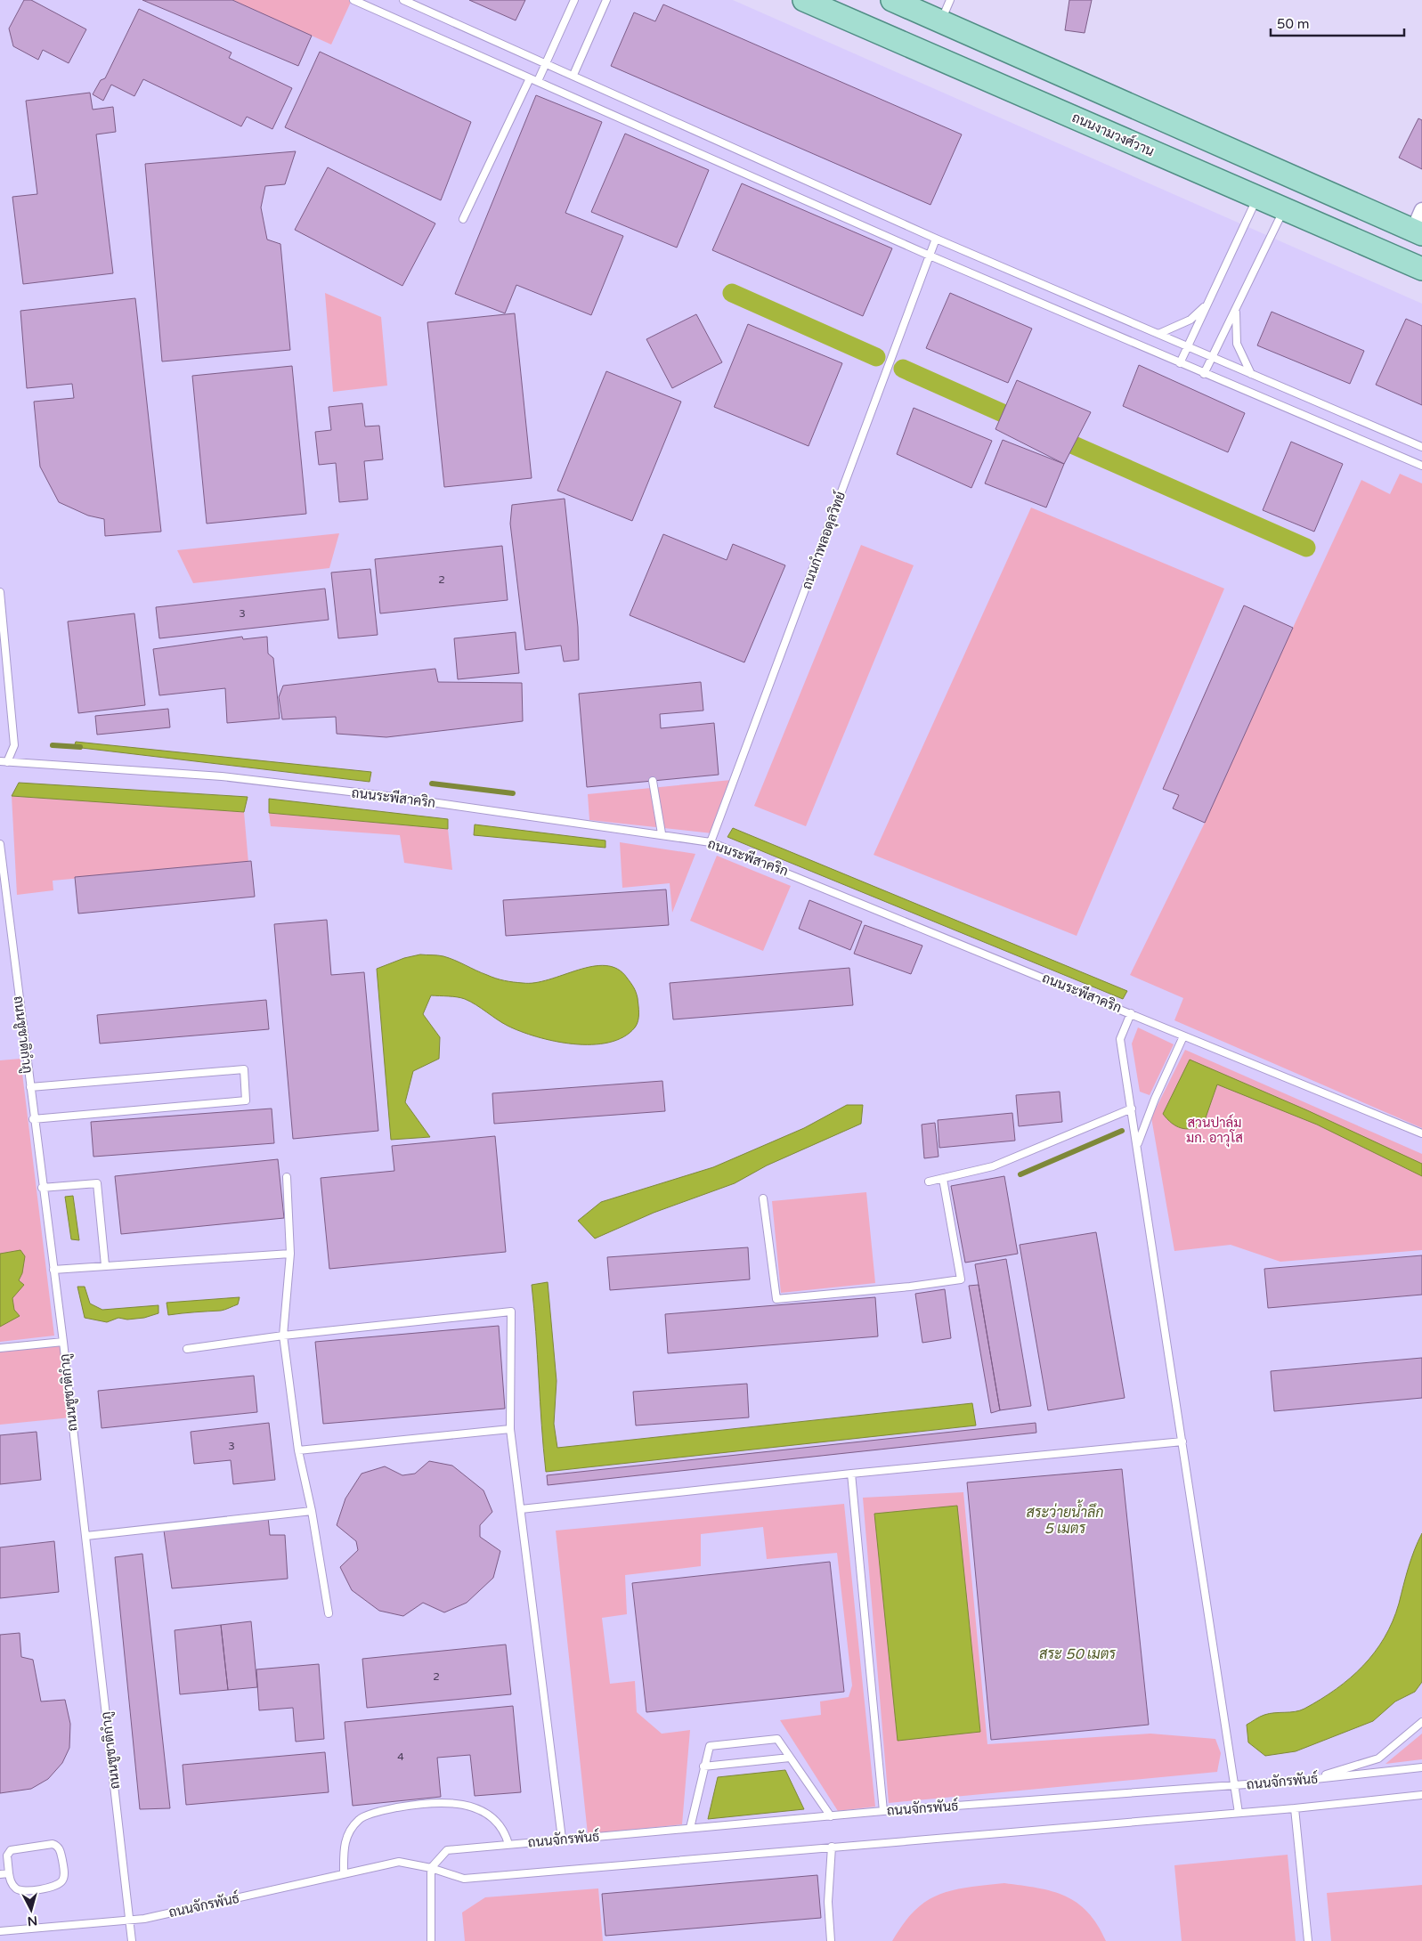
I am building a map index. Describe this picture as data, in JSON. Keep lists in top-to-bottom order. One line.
{"streets":{"main road":["ถนนงามวงศ์วาน"],"lane":["ถนนกำพลอดุลวิทย์","ถนนระพีสาคริก","ถนนชูชาติกำภู","ถนนจักรพันธ์"]},"crossings":[["ถนนกำพลอดุลวิทย์","ถนนระพีสาคริก"],["ถนนชูชาติกำภู","ถนนจักรพันธ์"]],"water":["สระว่ายน้ำลึก 5 เมตร","สระ 50 เมตร"],"parks":["สวนปาล์ม มก. อาวุโส"],"house_numbers":["2","3","3","2","4"],"scale_bar":"50 m","north":"bottom"}
